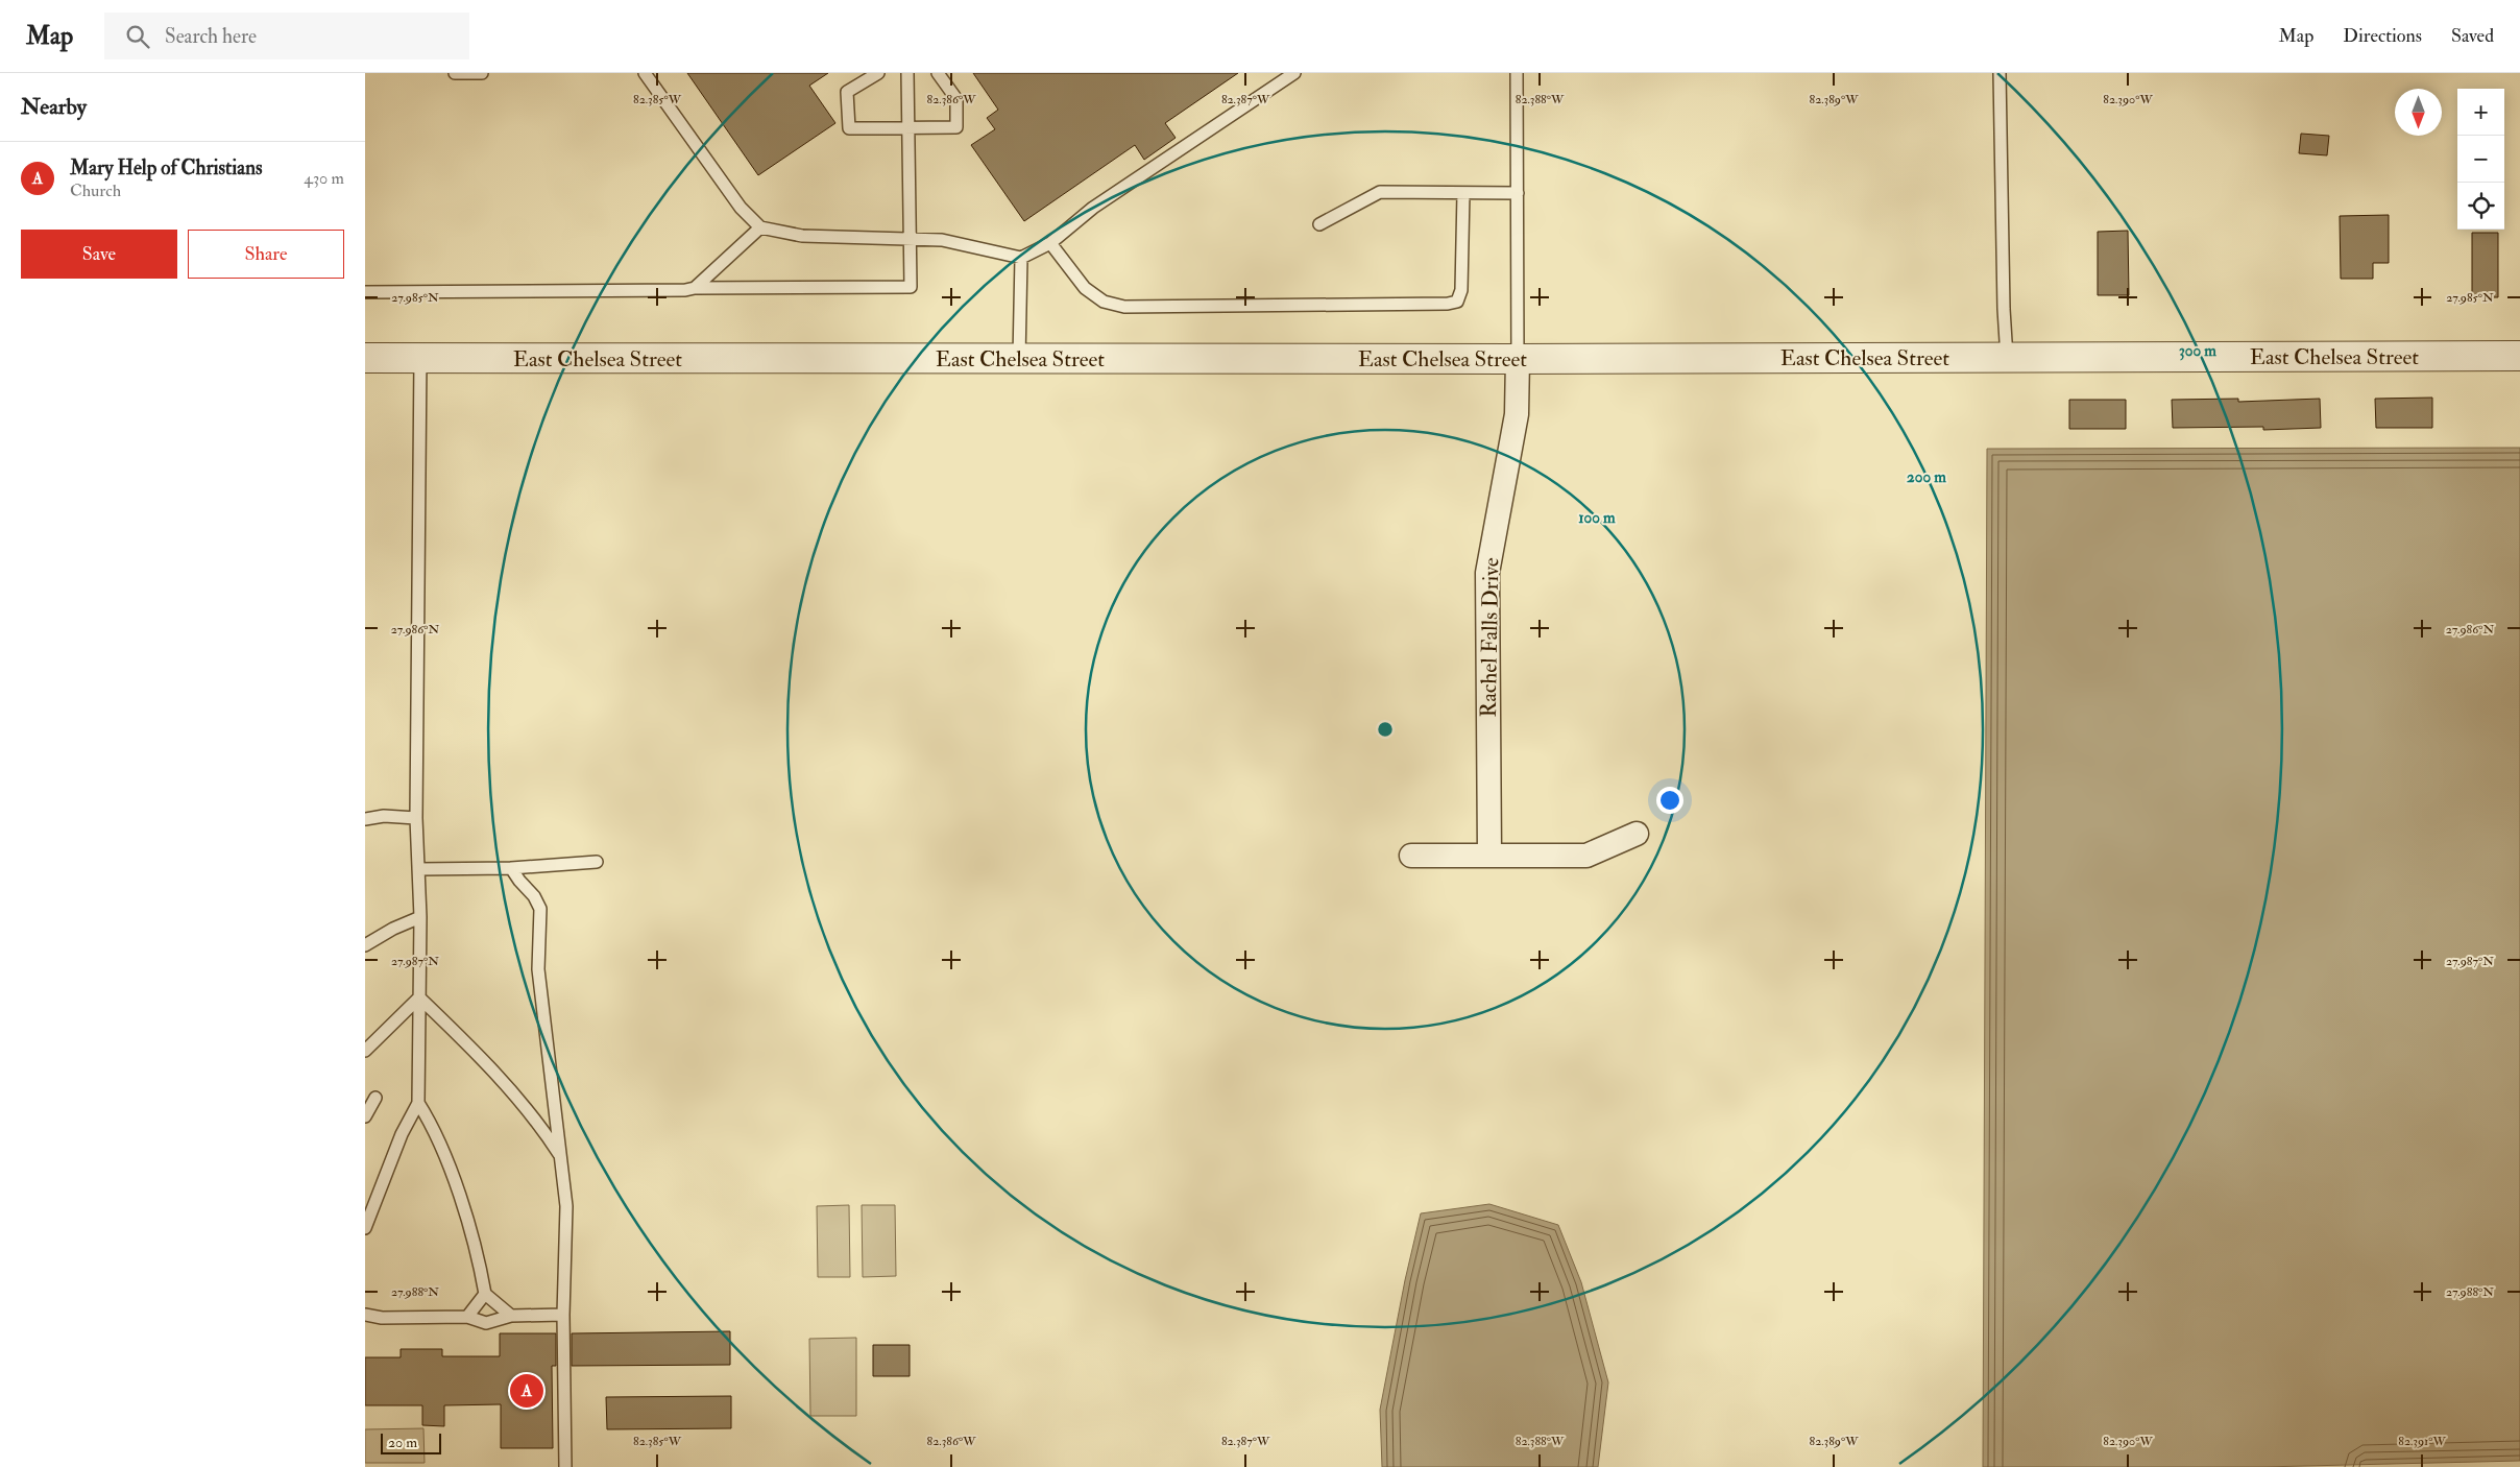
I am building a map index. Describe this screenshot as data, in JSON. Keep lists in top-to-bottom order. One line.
{"streets":{"street":["East Chelsea Street","Rachel Falls Drive"]},"crossings":[["East Chelsea Street","Rachel Falls Drive"]],"scale_bar":"20 m","north":"bottom","page":{"header":"Map","search":"Search here","nav":["Map","Directions","Saved"],"heading":"Nearby","map_buttons":["+","−"],"list":[{"mark":"A","name":"Mary Help of Christians","note":"Church","value":"430 m"}],"buttons":["Save","Share"],"pins":"A","scale":"20 m"},"coordinates":["82.385°W","82.386°W","82.387°W","82.388°W","82.389°W","82.390°W","27.985°N","27.986°N","27.987°N","27.988°N","82.391°W"],"rings":["300 m","200 m","100 m"]}
